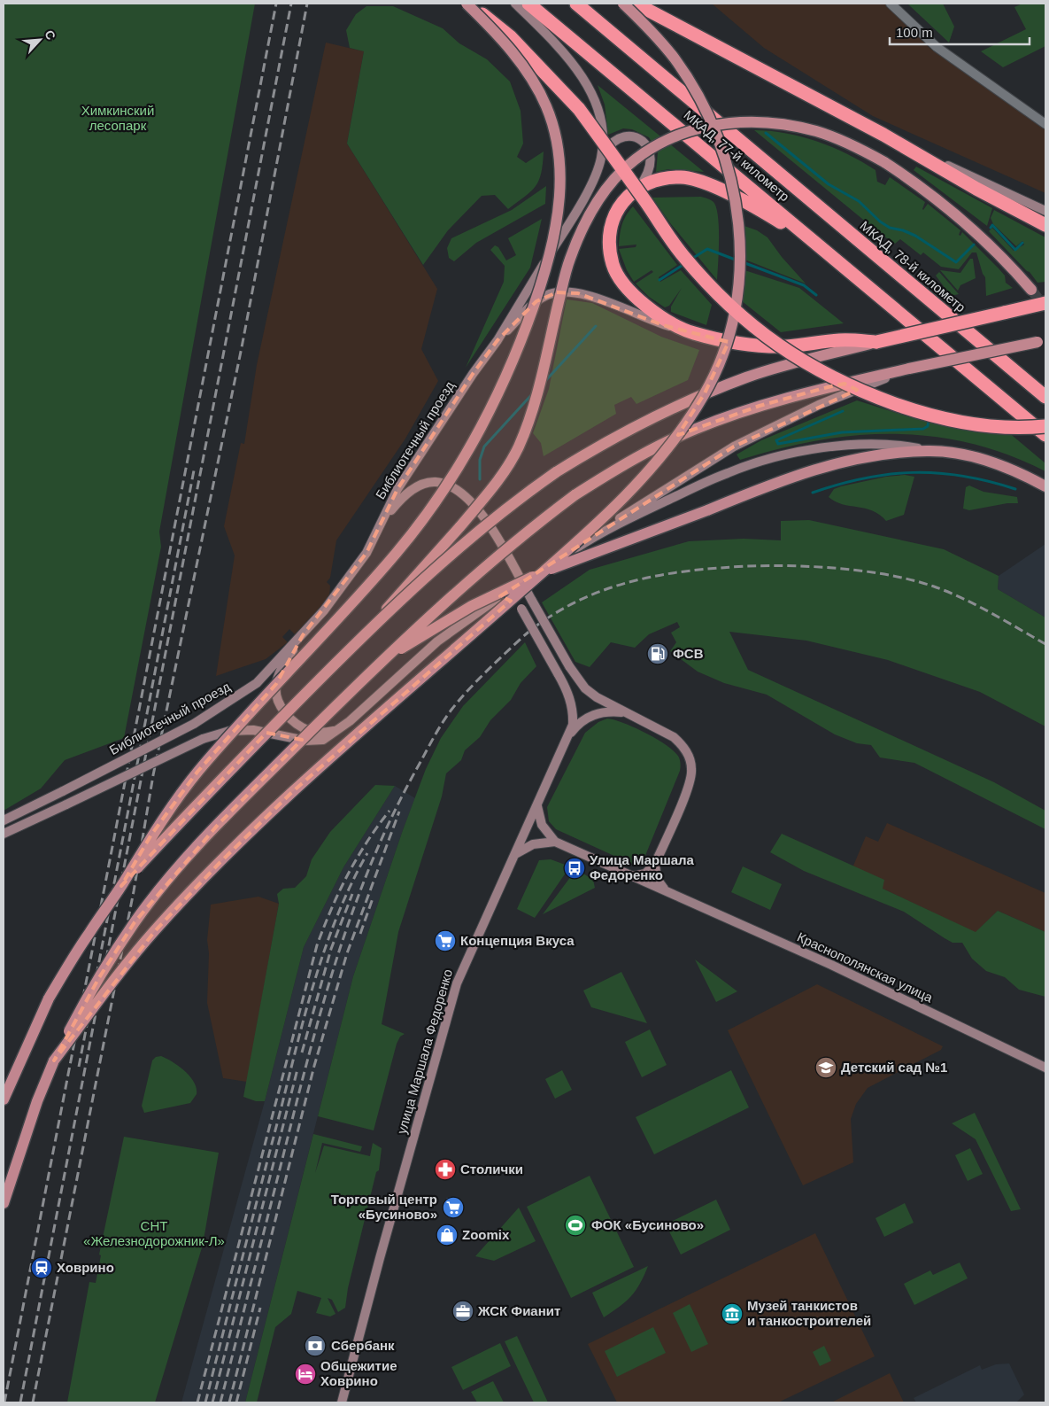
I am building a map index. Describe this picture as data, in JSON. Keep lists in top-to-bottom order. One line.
{"streets":{"highway":["МКАД, 77-й километр","МКАД, 78-й километр"],"main road":["Библиотечный проезд","Краснополянская улица","улица Маршала Федоренко"]},"crossings":[["МКАД, 77-й километр","МКАД, 78-й километр"],["Краснополянская улица","улица Маршала Федоренко"]],"parks":["Химкинский лесопарк","СНТ «Железнодорожник-Л»"],"places":{"fuel station":["ФСВ"],"bus stop":["Улица Маршала Федоренко"],"supermarket":["Концепция Вкуса","Торговый центр «Бусиново»"],"school or university":["Детский сад №1"],"pharmacy":["Столички"],"sports":["ФОК «Бусиново»"],"shop":["Zoomix"],"station":["Ховрино"],"office":["ЖСК Фианит"],"museum":["Музей танкистов и танкостроителей"],"bank":["Сбербанк"],"hotel":["Общежитие Ховрино"]},"scale_bar":"100 m","north":"top right"}
